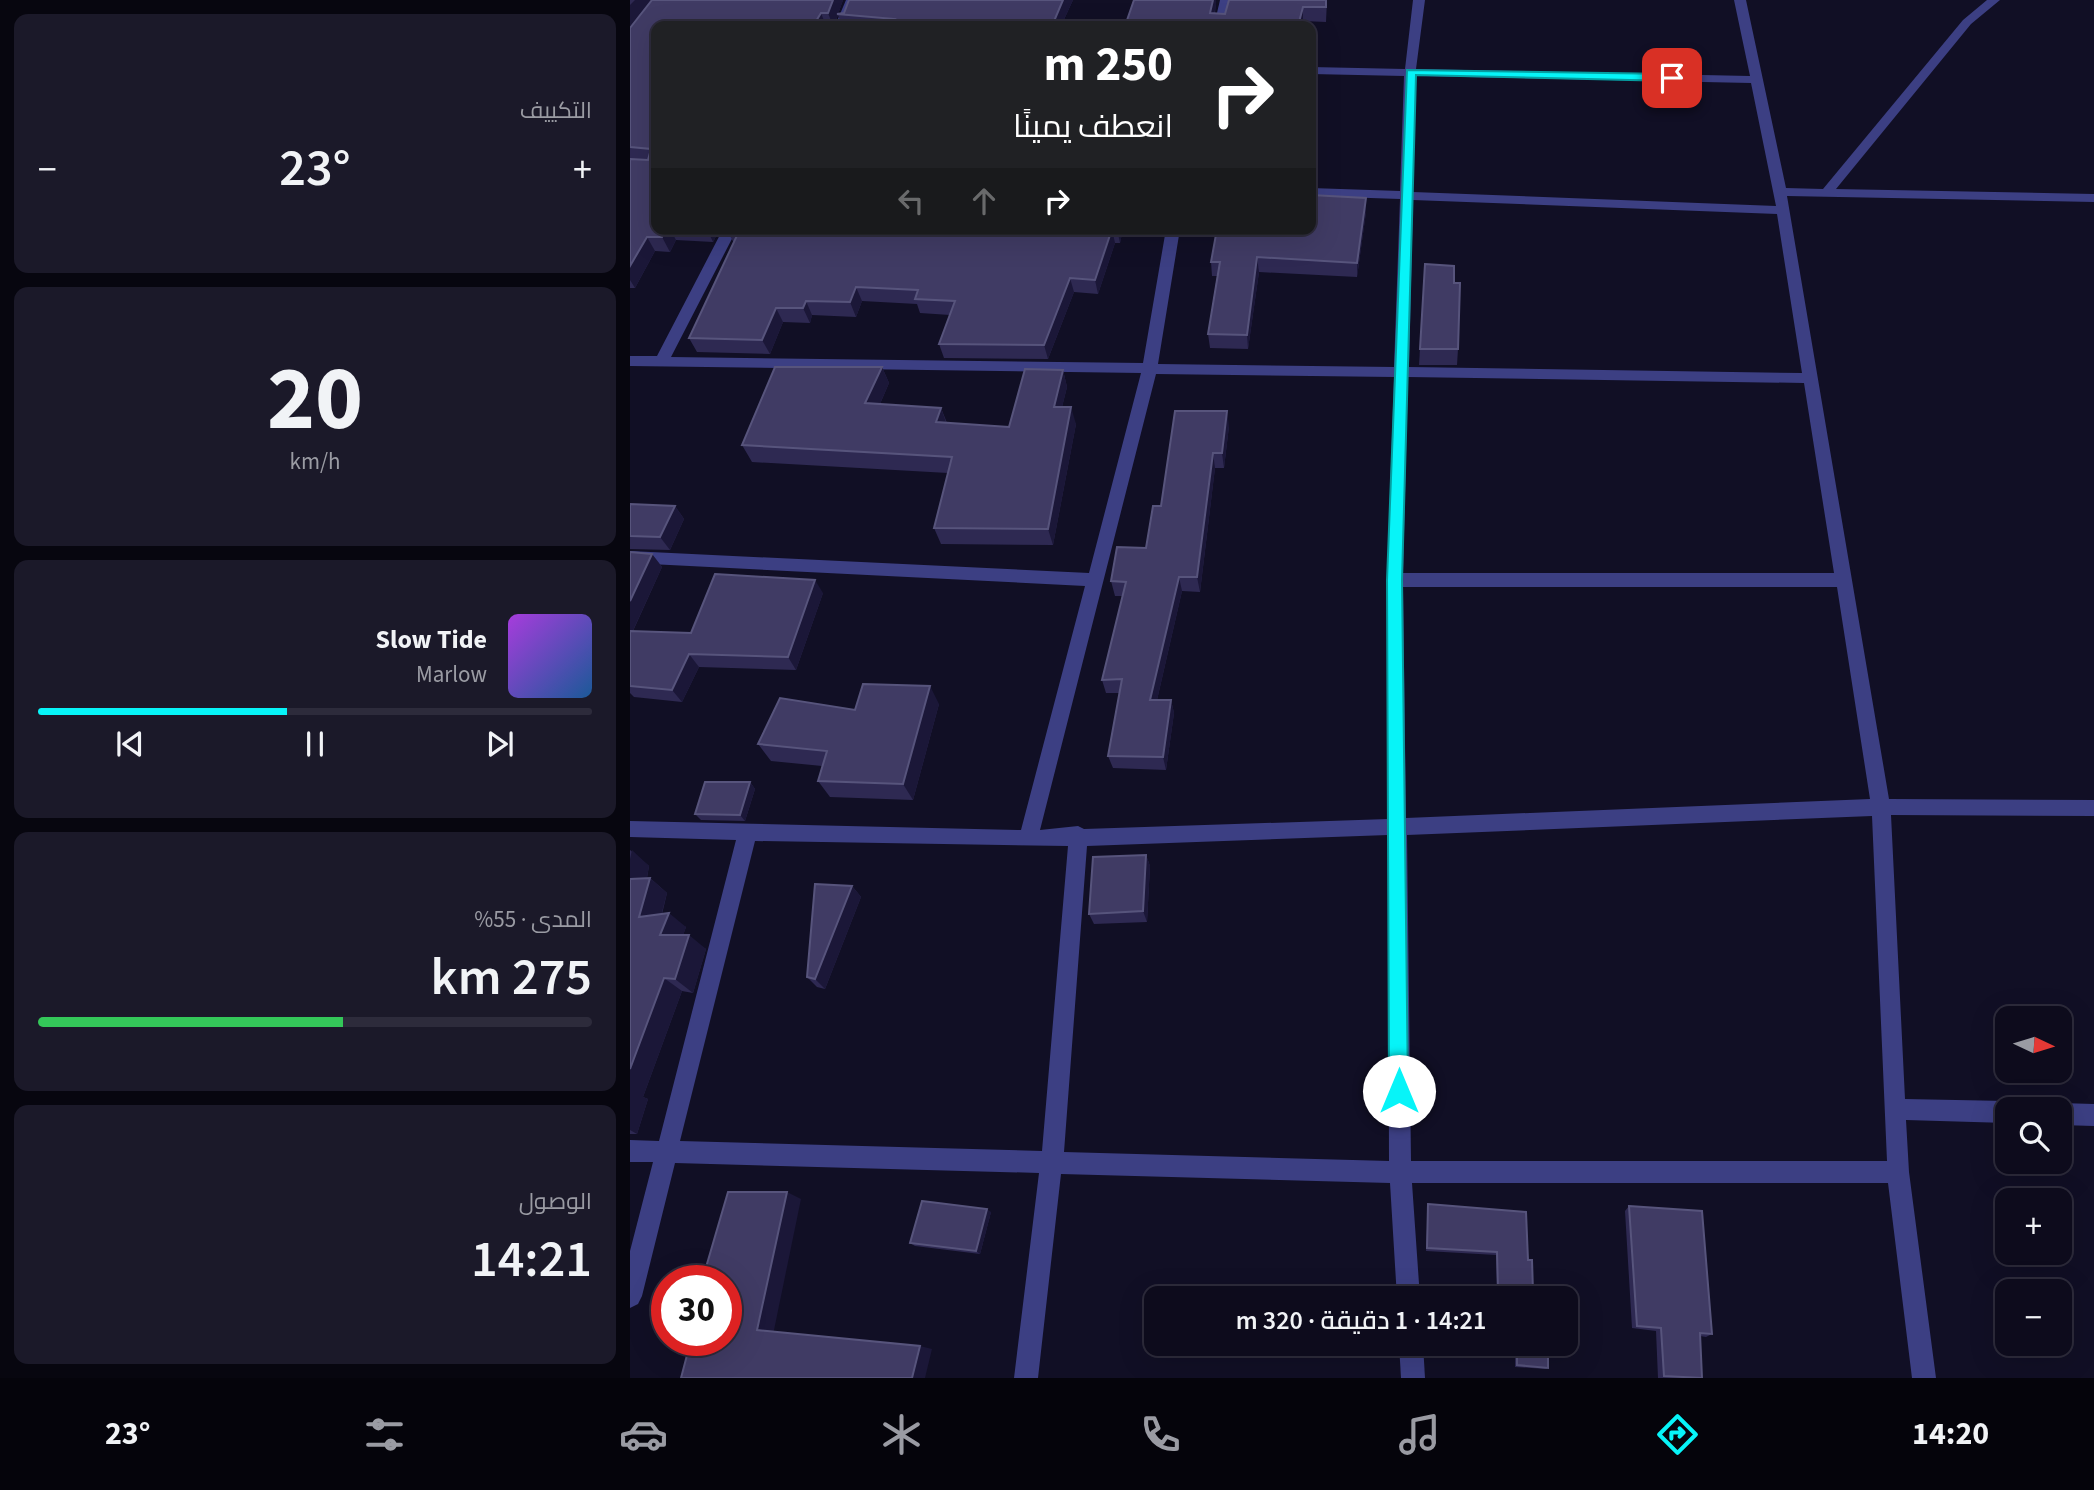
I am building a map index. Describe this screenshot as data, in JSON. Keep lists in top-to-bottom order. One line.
{"north":"right","page":{"tile":["التكييف",["20","km/h"],["المدى · 55%","275 km"],["الوصول","14:21"]],"turn":["250 m","انعطف يمينًا"],"heat":["−","23°","+"],"song":["Slow Tide","Marlow"],"map_buttons":["+","−"],"limit":"30","trip":"14:21 · 1 دقيقة · 320 m","tabs":["14:20","23°"]}}
